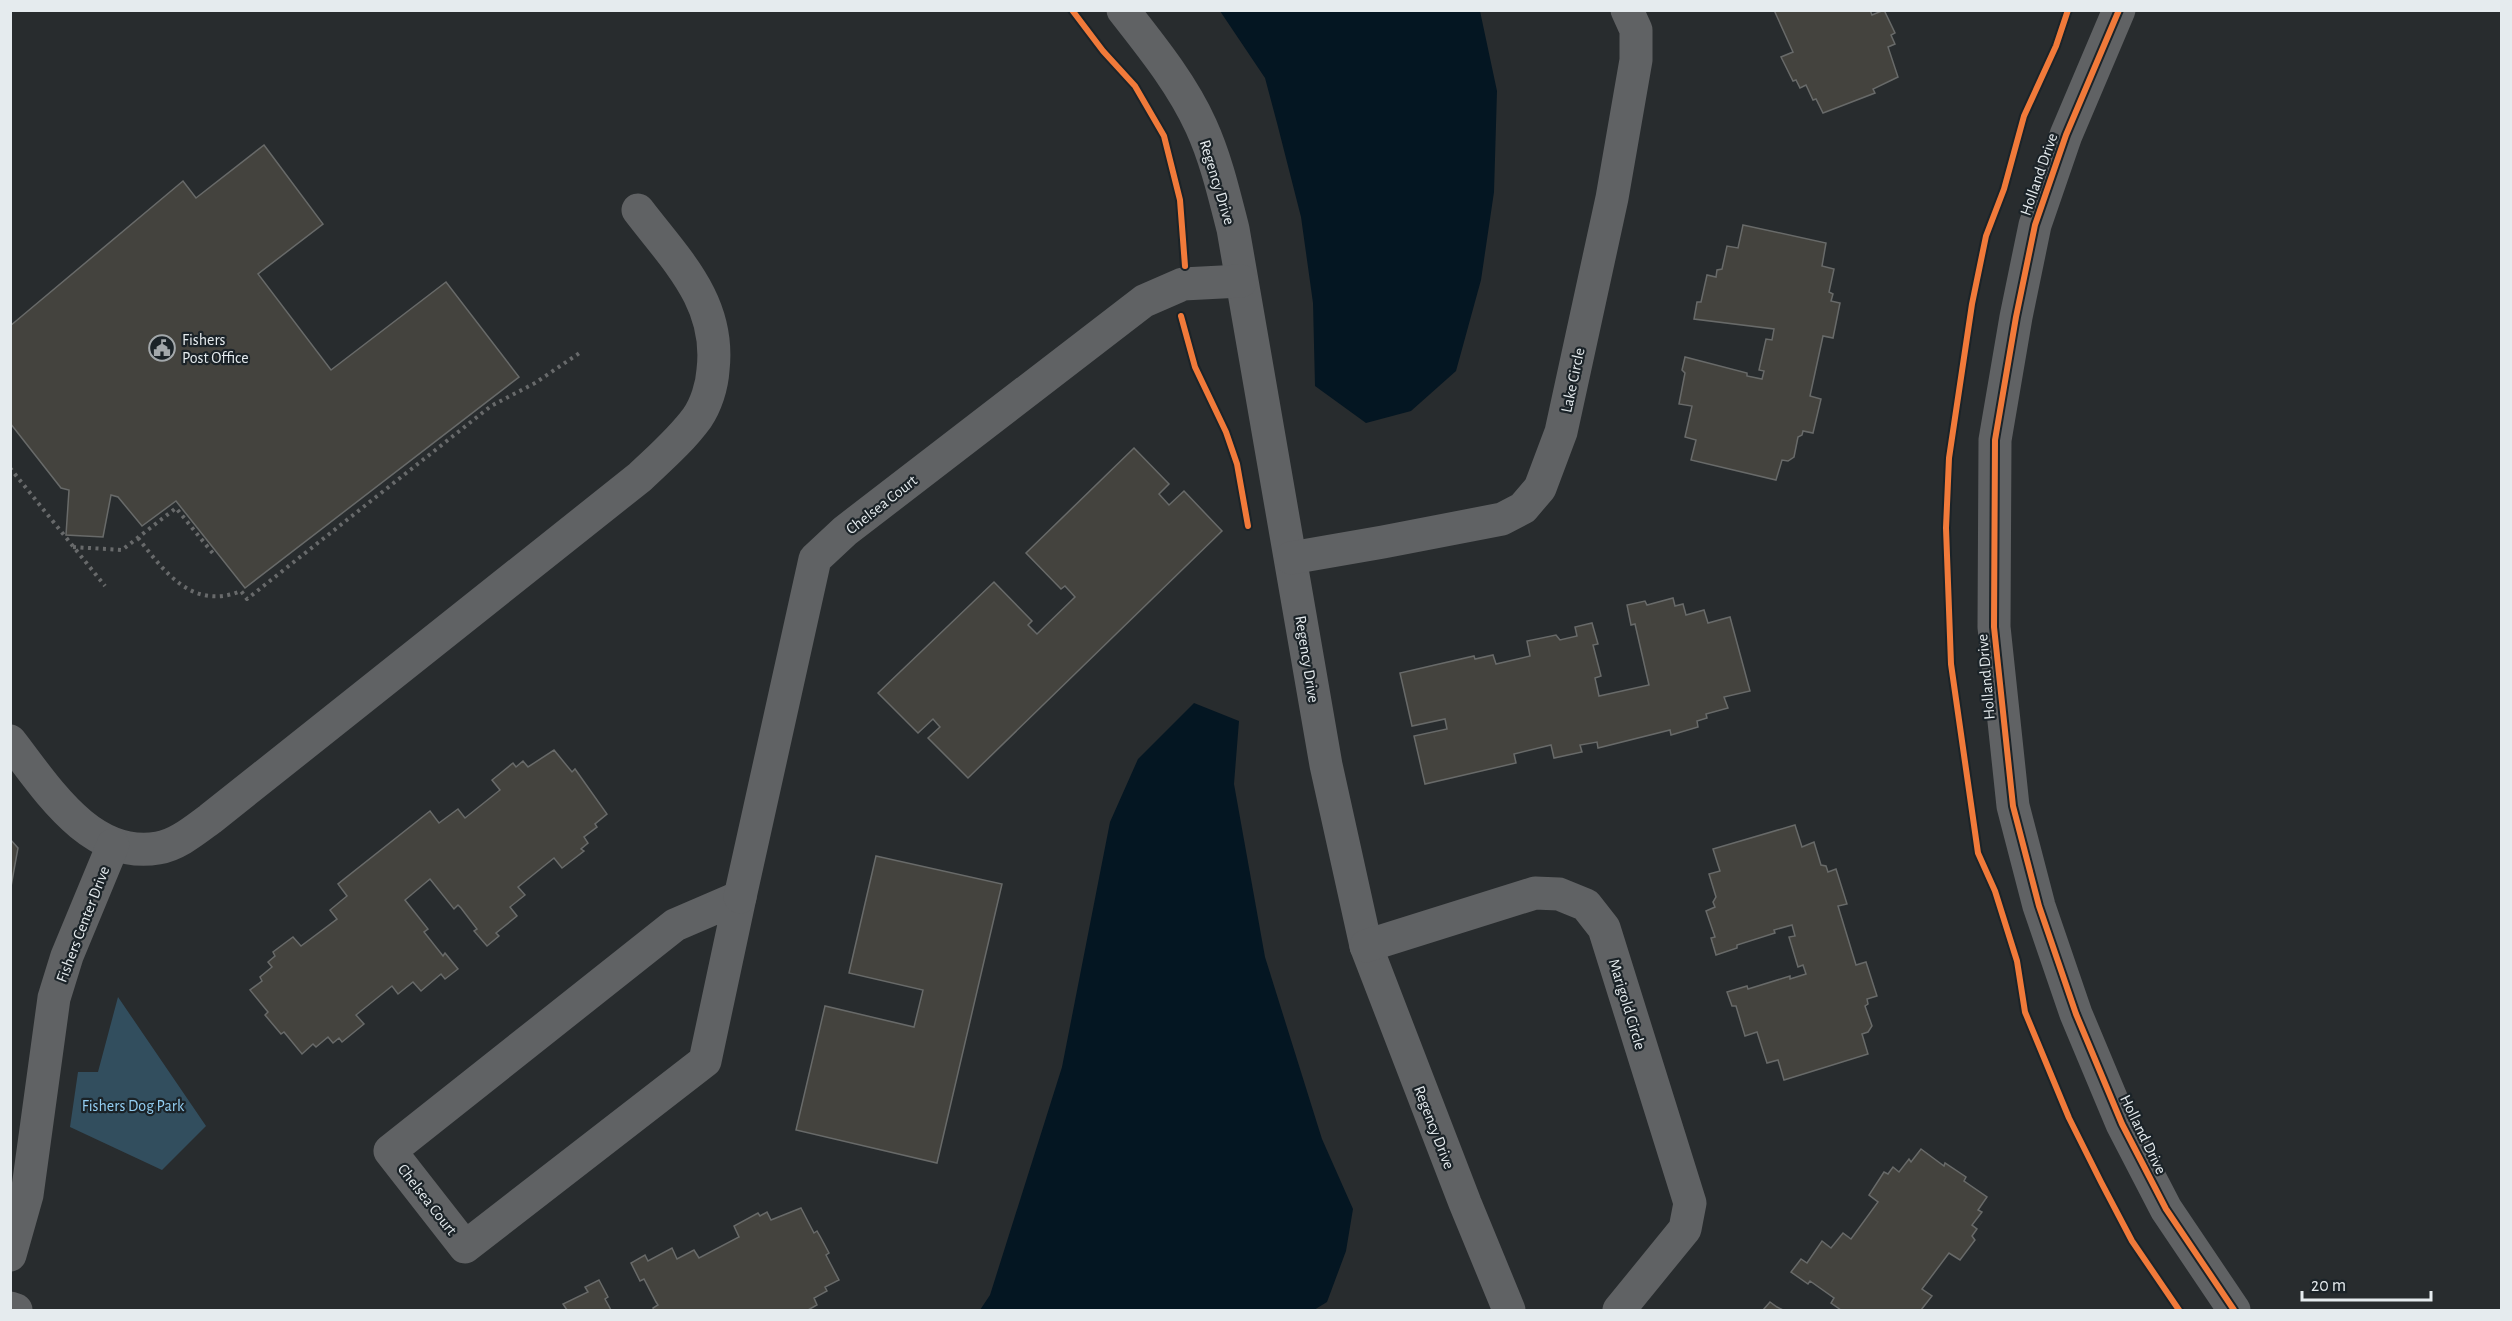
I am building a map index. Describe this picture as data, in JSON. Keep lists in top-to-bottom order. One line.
{"streets":{"street":["Holland Drive","Regency Drive","Lake Circle","Chelsea Court","Fishers Center Drive","Marigold Circle"]},"crossings":[["Regency Drive","Lake Circle"],["Regency Drive","Chelsea Court"],["Regency Drive","Marigold Circle"]],"parks":["Fishers Dog Park"],"places":{"public building":["Fishers Post Office"]},"scale_bar":"20 m"}
